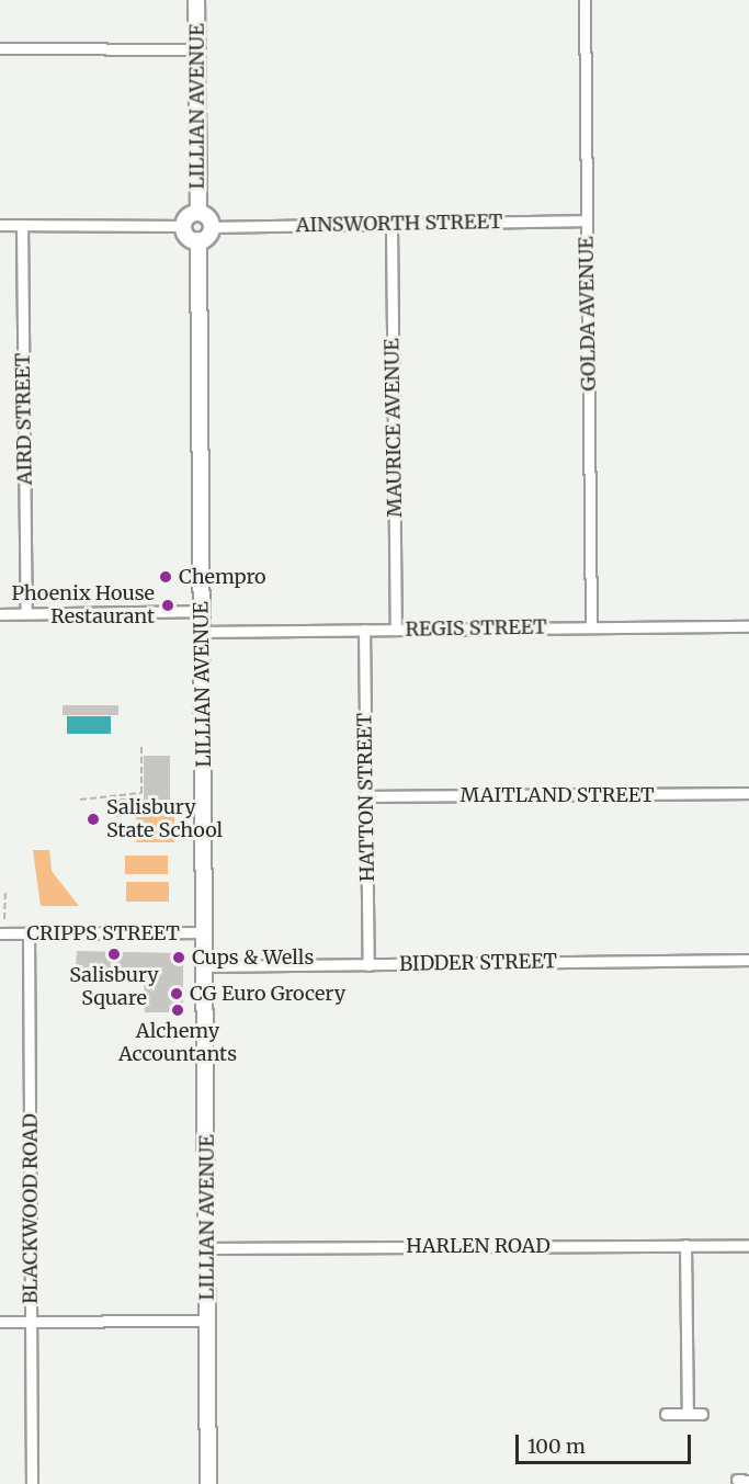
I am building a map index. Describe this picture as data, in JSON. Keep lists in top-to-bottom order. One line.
{"streets":{"street":["LILLIAN AVENUE","AINSWORTH STREET","GOLDA AVENUE","AIRD STREET","MAURICE AVENUE","REGIS STREET","MAITLAND STREET","HATTON STREET","CRIPPS STREET","BIDDER STREET","BLACKWOOD ROAD","HARLEN ROAD"]},"crossings":[["LILLIAN AVENUE","AINSWORTH STREET"],["LILLIAN AVENUE","REGIS STREET"],["LILLIAN AVENUE","CRIPPS STREET"],["LILLIAN AVENUE","BIDDER STREET"],["LILLIAN AVENUE","HARLEN ROAD"],["AINSWORTH STREET","GOLDA AVENUE"],["AINSWORTH STREET","MAURICE AVENUE"],["GOLDA AVENUE","REGIS STREET"],["MAURICE AVENUE","REGIS STREET"],["REGIS STREET","HATTON STREET"],["MAITLAND STREET","HATTON STREET"],["HATTON STREET","BIDDER STREET"],["CRIPPS STREET","BLACKWOOD ROAD"]],"places":["Chempro","Phoenix House Restaurant","Salisbury State School","Salisbury Square","Cups & Wells","CG Euro Grocery","Alchemy Accountants"],"scale_bar":"100 m"}
